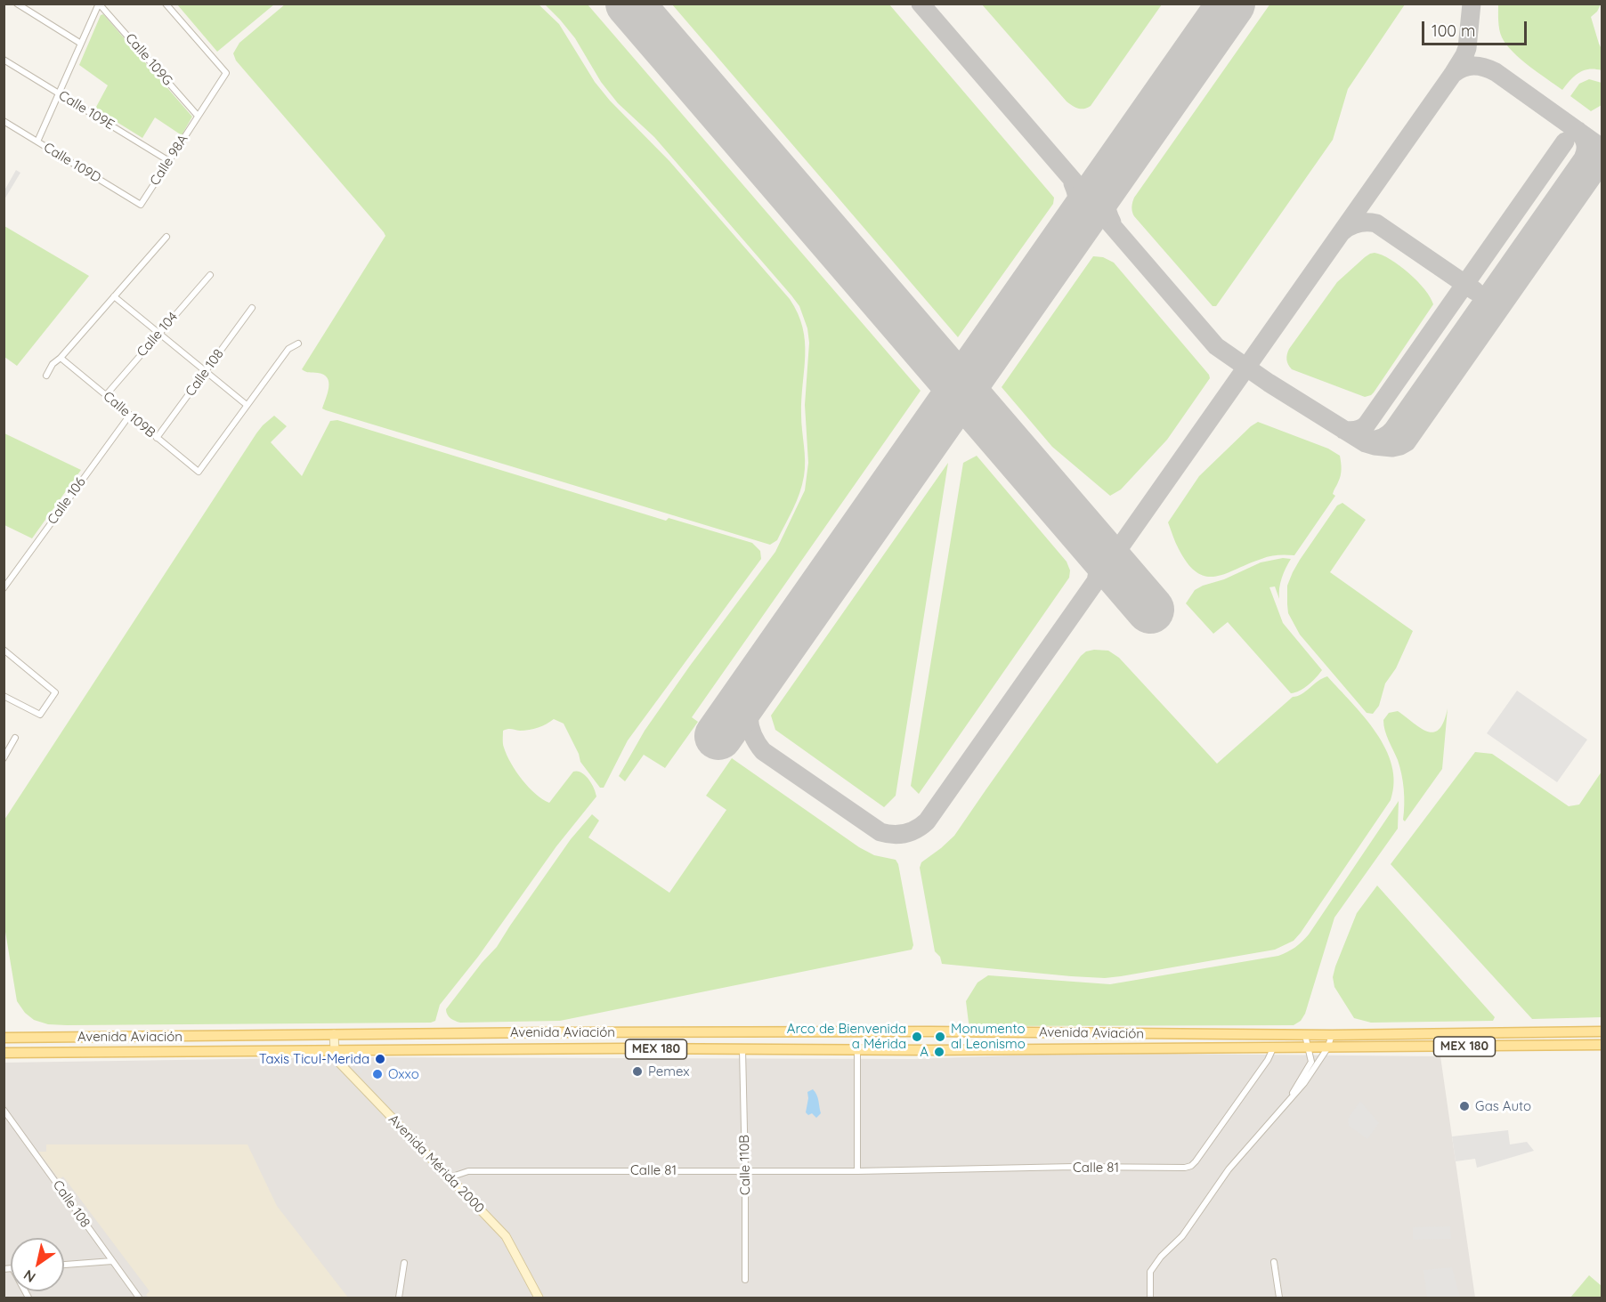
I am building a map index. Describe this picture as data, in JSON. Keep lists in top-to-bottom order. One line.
{"streets":{"main road":["Avenida Aviación","MEX 180","Avenida Mérida 2000"],"street":["Calle 109G","Calle 109E","Calle 98A","Calle 109D","Calle 104","Calle 108","Calle 109B","Calle 106","Calle 110B","Calle 81"]},"crossings":[["Calle 109G","Calle 98A"],["Calle 109E","Calle 98A"],["Calle 98A","Calle 109D"],["Calle 104","Calle 109B"],["Calle 108","Calle 109B"],["Calle 109B","Calle 106"],["Avenida Aviación","Avenida Mérida 2000"],["Avenida Aviación","Calle 110B"],["Avenida Aviación","Calle 81"],["Avenida Mérida 2000","Calle 81"],["Calle 110B","Calle 81"]],"places":["Arco de Bienvenida a Mérida","Monumento al Leonismo","A","Taxis Ticul-Merida","Pemex","Oxxo","Gas Auto"],"scale_bar":"100 m","north":"bottom left"}
